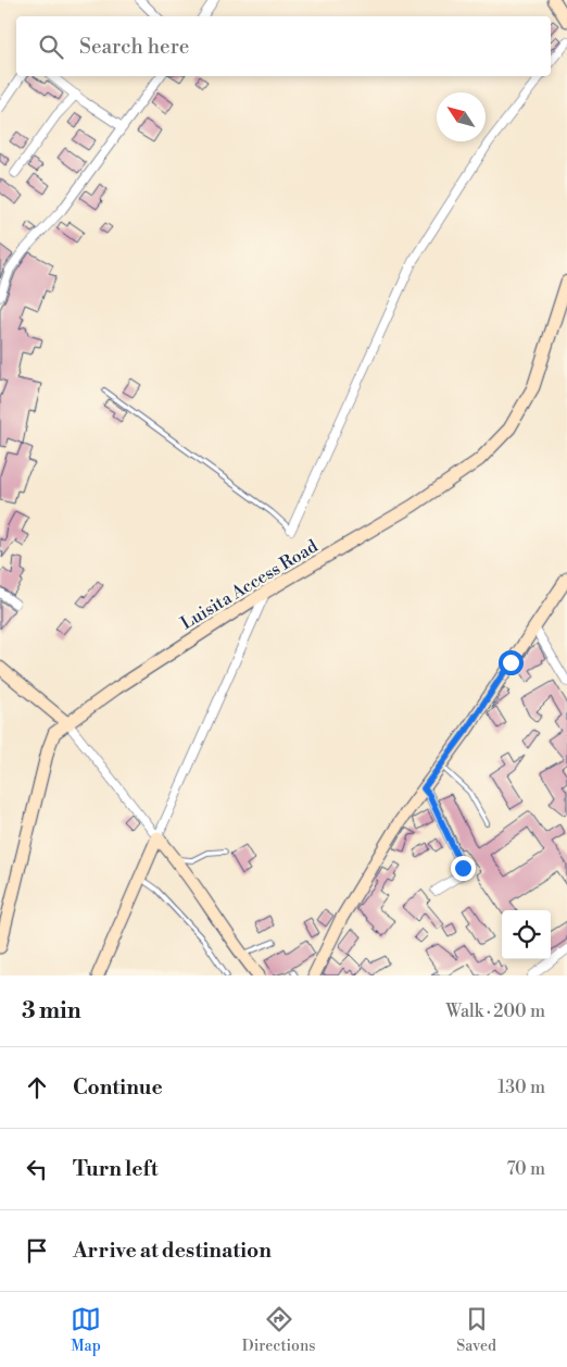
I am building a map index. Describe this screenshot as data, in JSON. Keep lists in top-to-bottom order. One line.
{"streets":{"main road":["Luisita Access Road"]},"north":"top left","page":{"search":"Search here","heading":["3 min","Walk · 200 m"],"list":[["Continue","130 m"],["Turn left","70 m"],"Arrive at destination"],"nav":["Map","Directions","Saved"]}}
